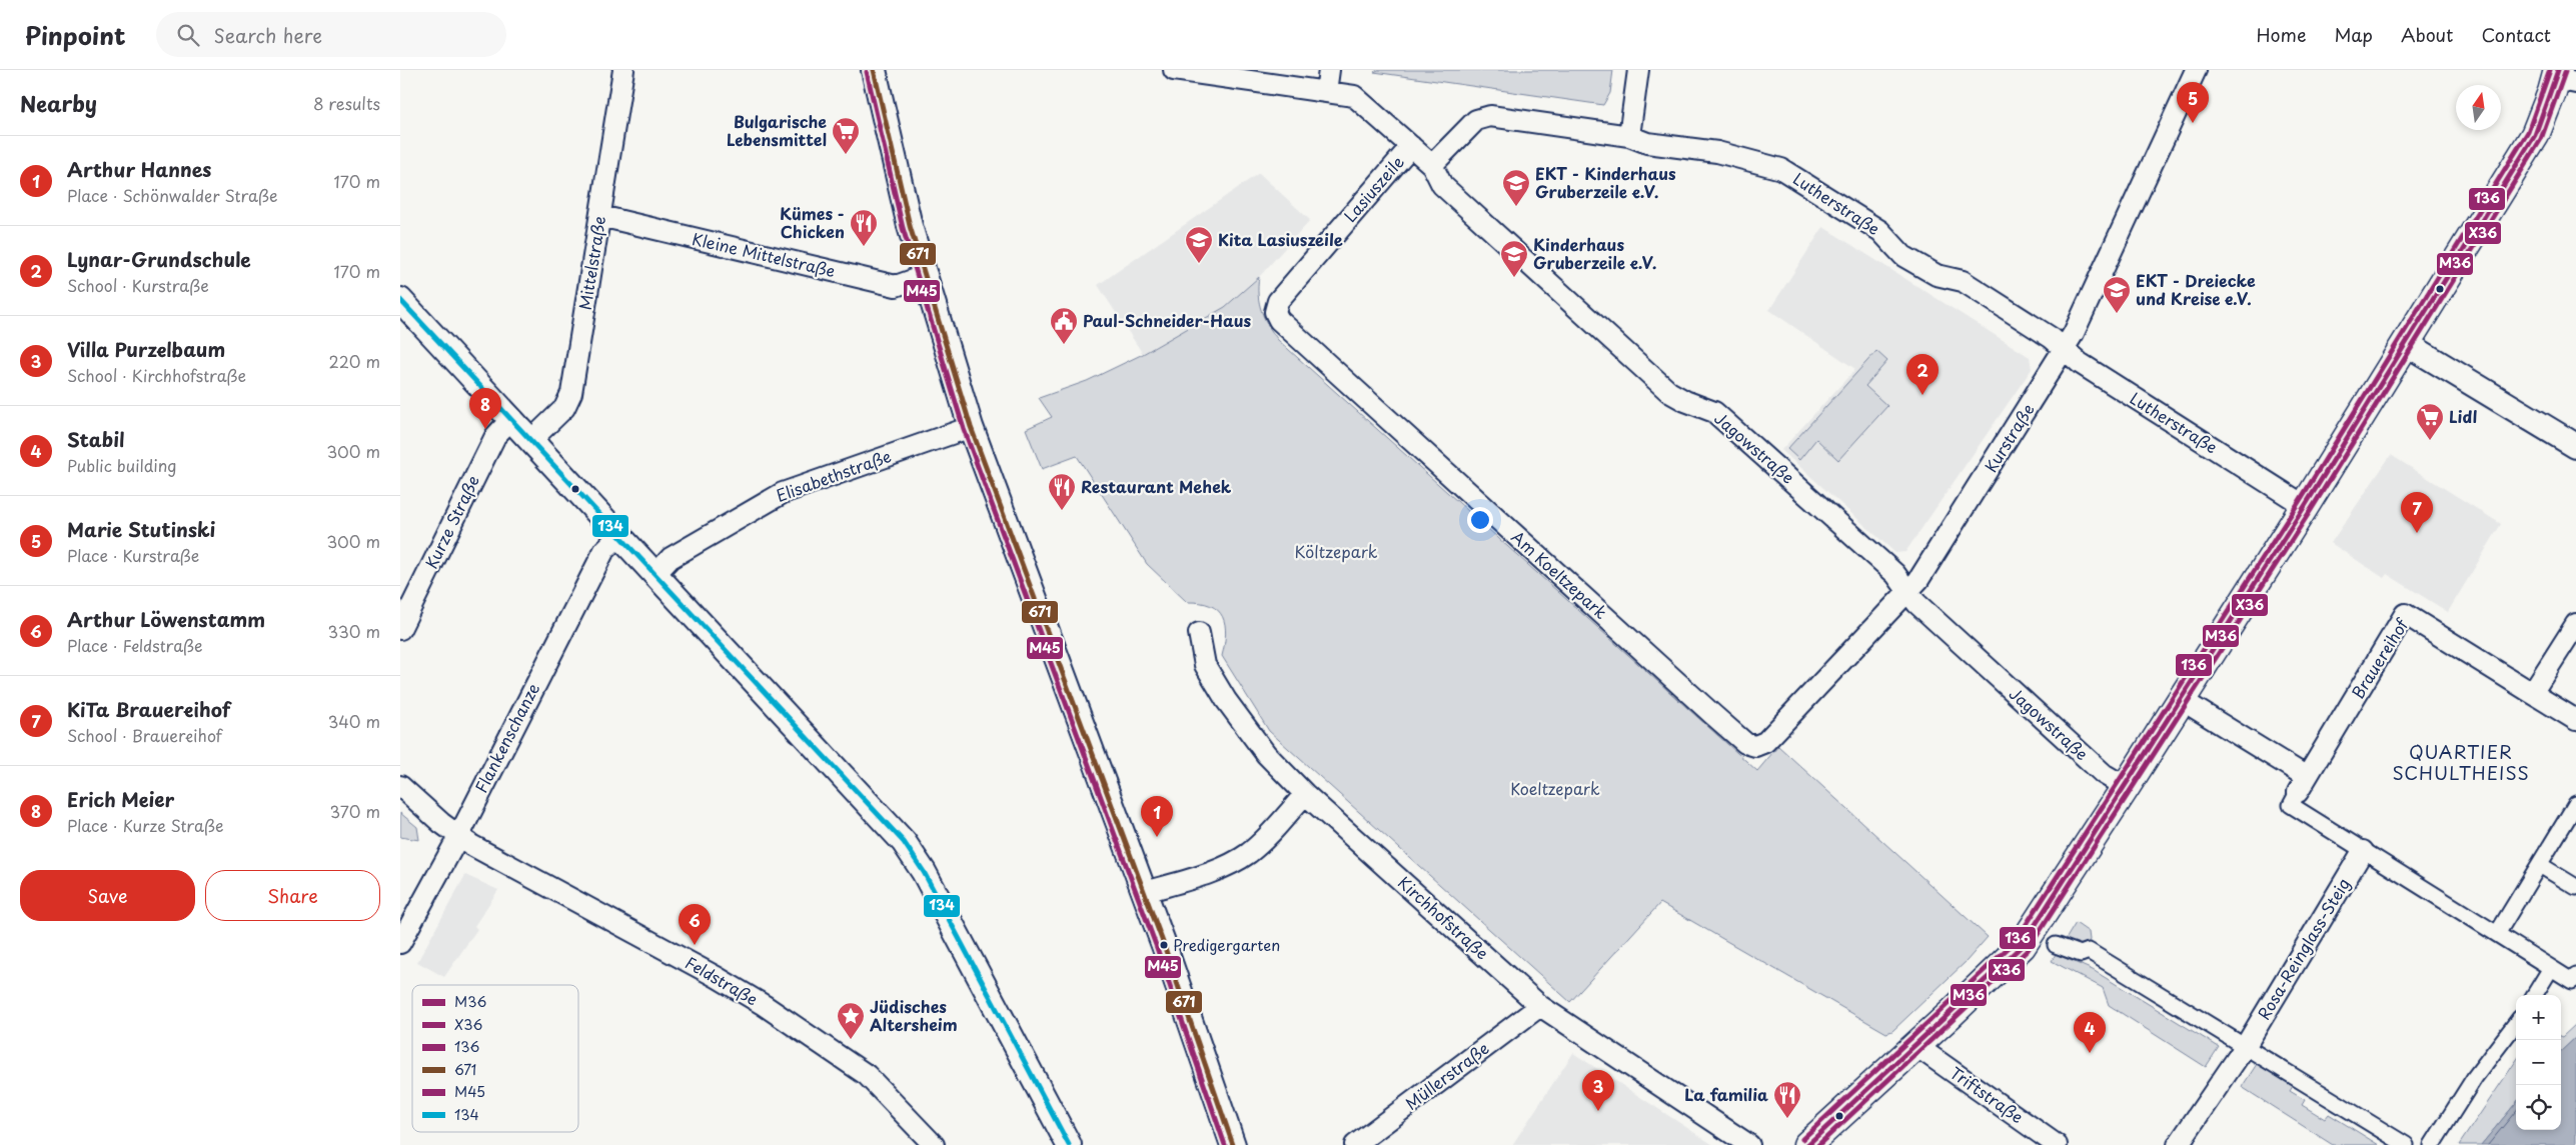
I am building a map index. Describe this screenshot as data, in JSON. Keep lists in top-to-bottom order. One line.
{"streets":{"street":["Lasiuszeile","Lutherstraße","Kleine Mittelstraße","Mittelstraße","Kurstraße","Jagowstraße","Elisabethstraße","Kurze Straße","Am Koeltzepark","Brauereihof","Flankenschanze","Kirchhofstraße","Rosa-Reinglass-Steig","Feldstraße","Müllerstraße","Triftstraße"]},"crossings":[["Lasiuszeile","Jagowstraße"],["Lasiuszeile","Am Koeltzepark"],["Lutherstraße","Kurstraße"],["Lutherstraße","Jagowstraße"],["Kleine Mittelstraße","Mittelstraße"],["Kurstraße","Jagowstraße"],["Kurstraße","Am Koeltzepark"],["Flankenschanze","Feldstraße"],["Kirchhofstraße","Müllerstraße"]],"districts":["QUARTIER SCHULTHEISS"],"parks":["Költzepark","Koeltzepark"],"places":{"supermarket":["Bulgarische Lebensmittel","Lidl"],"school or university":["EKT - Kinderhaus Gruberzeile e.V.","Kita Lasiuszeile","Kinderhaus Gruberzeile e.V.","EKT - Dreiecke und Kreise e.V."],"restaurant":["Kümes - Chicken","Restaurant Mehek","La familia"],"public building":["Paul-Schneider-Haus"],"other":["Predigergarten"],"place":["Jüdisches Altersheim"]},"lines":["transit line M36","transit line 136","transit line 671","transit line X36","transit line M45","transit line 134"],"legend":["M36","X36","136","671","M45","134"],"north":"top","page":{"header":"Pinpoint","search":"Search here","nav":["Home","Map","About","Contact"],"heading":["Nearby","8 results"],"pins":["5","2","8","7","1","6","4","3"],"list":[{"mark":"1","name":"Arthur Hannes","note":"Place · Schönwalder Straße","value":"170 m"},{"mark":"2","name":"Lynar-Grundschule","note":"School · Kurstraße","value":"170 m"},{"mark":"3","name":"Villa Purzelbaum","note":"School · Kirchhofstraße","value":"220 m"},{"mark":"4","name":"Stabil","note":"Public building","value":"300 m"},{"mark":"5","name":"Marie Stutinski","note":"Place · Kurstraße","value":"300 m"},{"mark":"6","name":"Arthur Löwenstamm","note":"Place · Feldstraße","value":"330 m"},{"mark":"7","name":"KiTa Brauereihof","note":"School · Brauereihof","value":"340 m"},{"mark":"8","name":"Erich Meier","note":"Place · Kurze Straße","value":"370 m"}],"buttons":["Save","Share"],"map_buttons":["+","−"]}}
